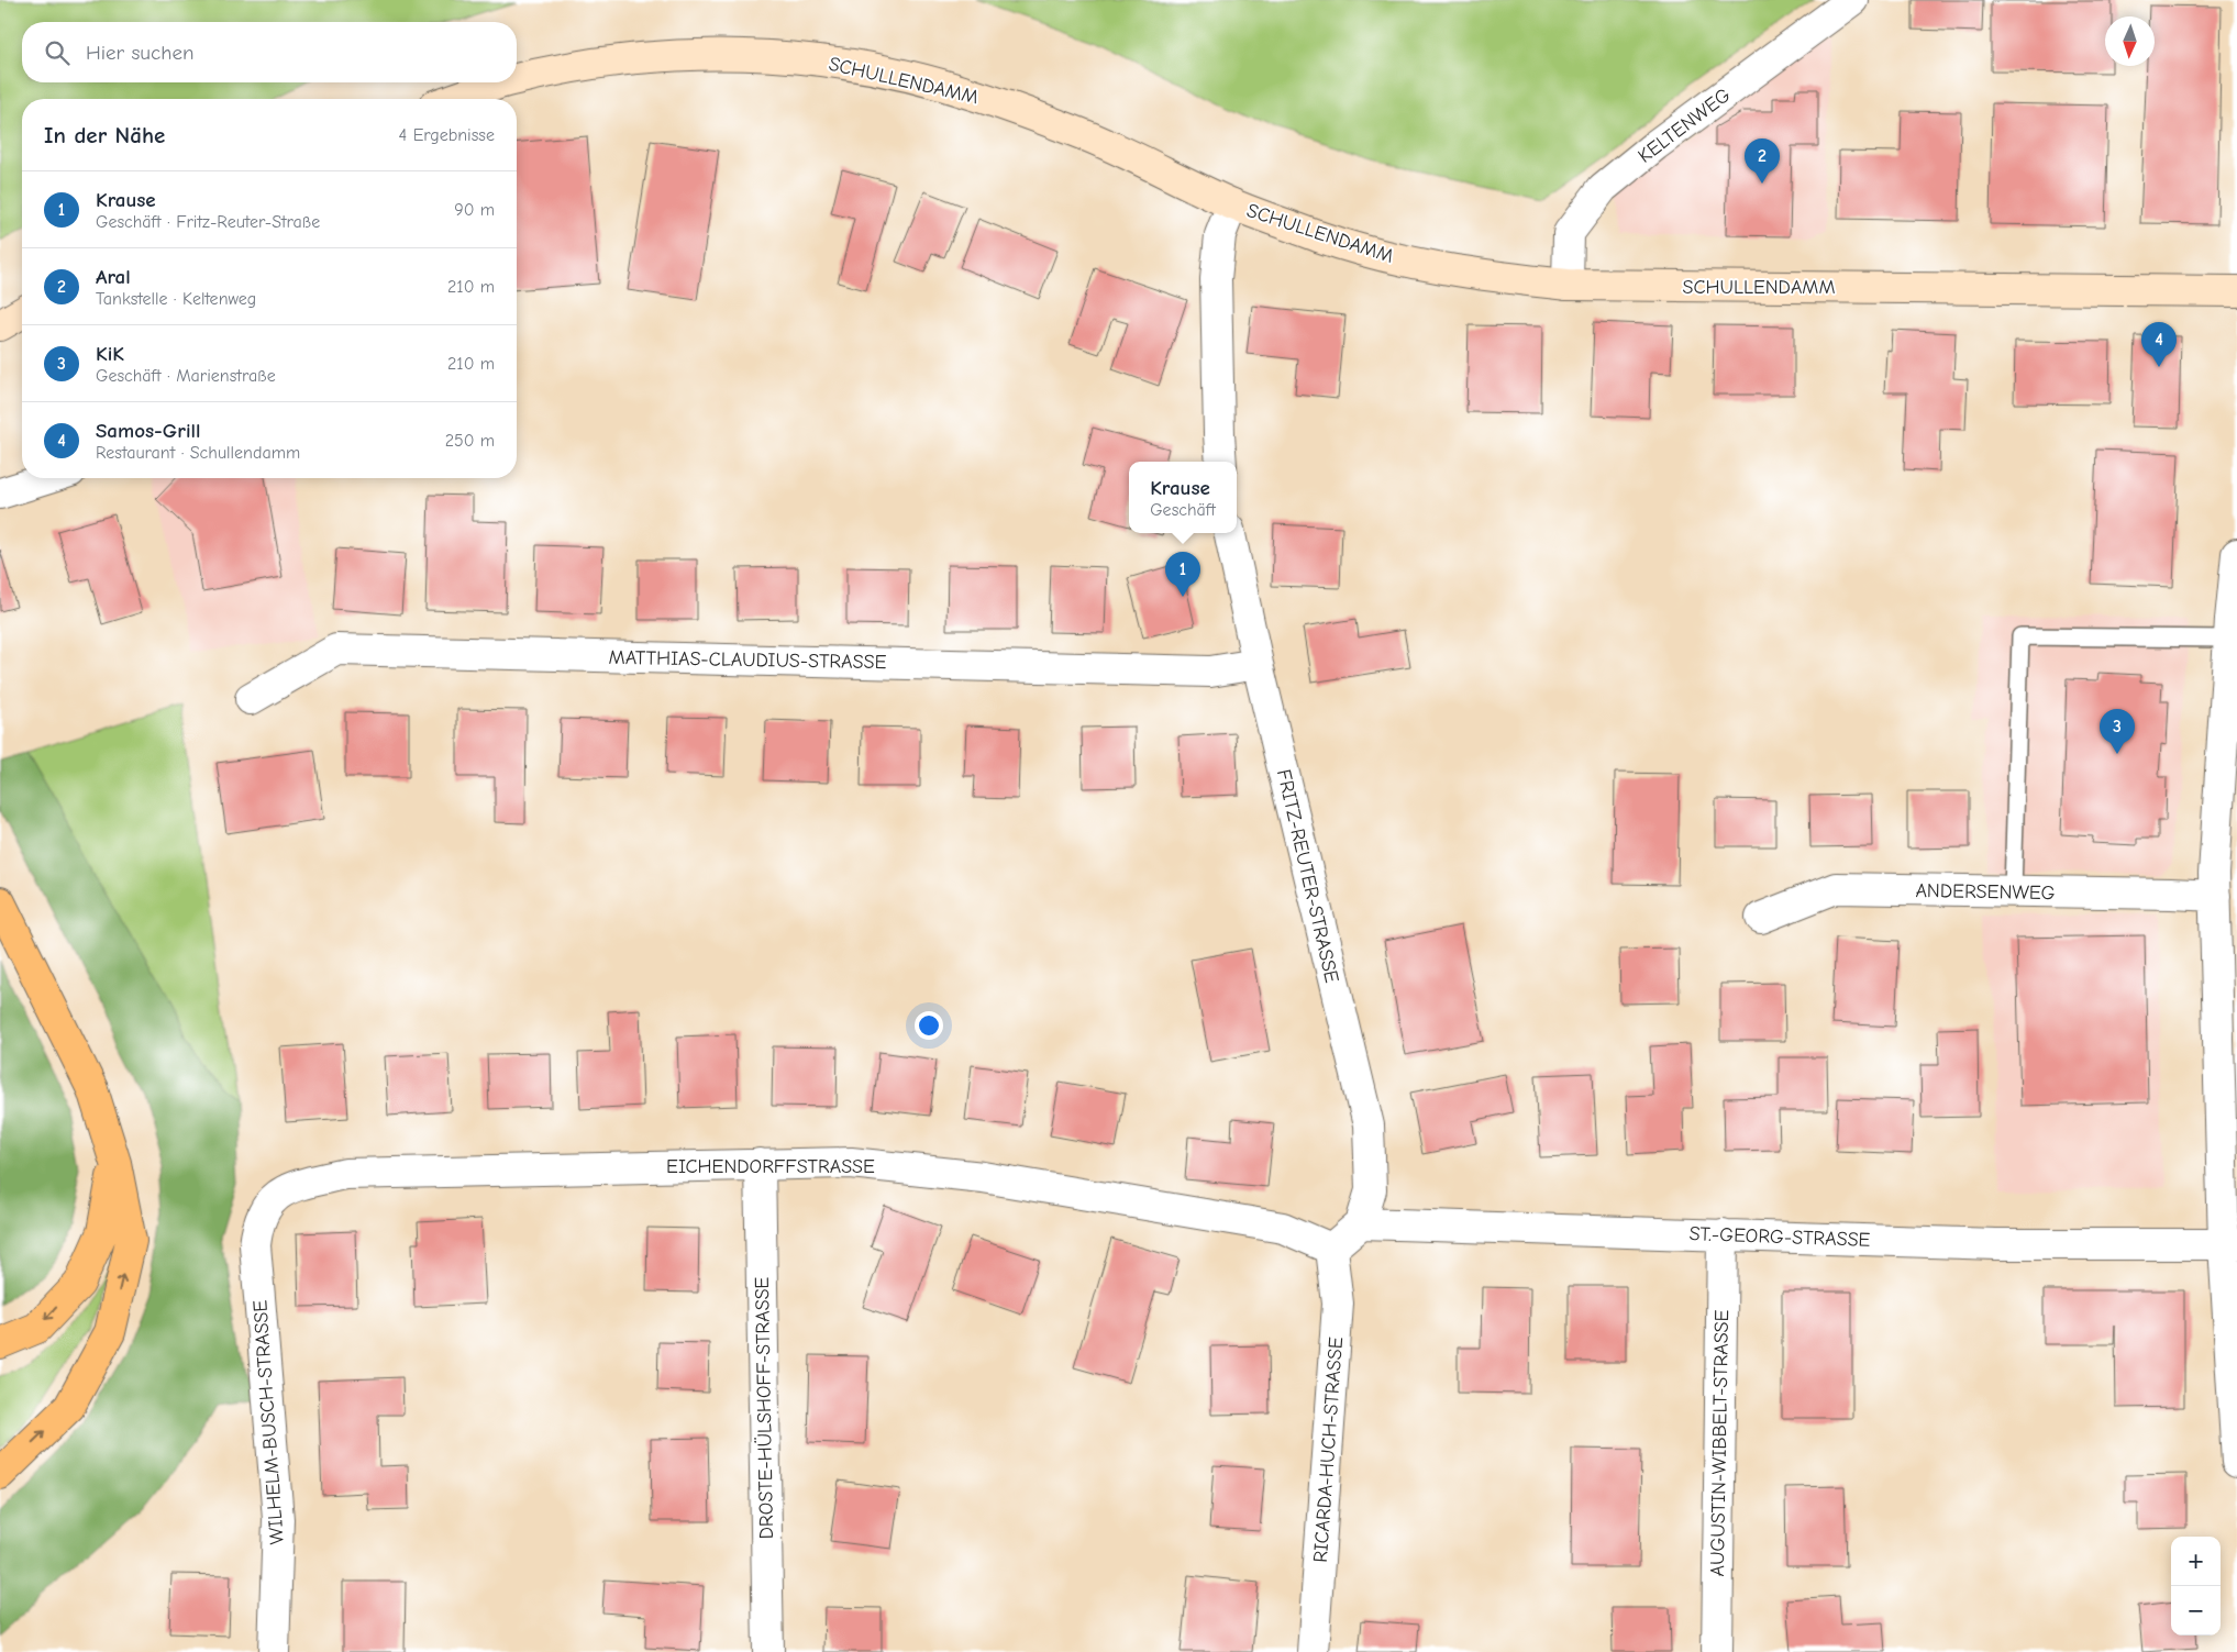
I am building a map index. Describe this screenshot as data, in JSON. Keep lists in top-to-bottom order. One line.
{"streets":{"main road":["SCHULLENDAMM"],"street":["KELTENWEG","MATTHIAS-CLAUDIUS-STRASSE","FRITZ-REUTER-STRASSE","ANDERSENWEG","EICHENDORFFSTRASSE","ST.-GEORG-STRASSE","DROSTE-HÜLSHOFF-STRASSE","WILHELM-BUSCH-STRASSE","AUGUSTIN-WIBBELT-STRASSE","RICARDA-HUCH-STRASSE"]},"crossings":[["SCHULLENDAMM","KELTENWEG"],["MATTHIAS-CLAUDIUS-STRASSE","FRITZ-REUTER-STRASSE"],["FRITZ-REUTER-STRASSE","ST.-GEORG-STRASSE"],["EICHENDORFFSTRASSE","DROSTE-HÜLSHOFF-STRASSE"],["EICHENDORFFSTRASSE","WILHELM-BUSCH-STRASSE"],["EICHENDORFFSTRASSE","RICARDA-HUCH-STRASSE"],["ST.-GEORG-STRASSE","AUGUSTIN-WIBBELT-STRASSE"]],"north":"bottom","page":{"search":"Hier suchen","heading":["In der Nähe","4 Ergebnisse"],"pins":["2","4","1","3"],"list":[{"mark":"1","name":"Krause","note":"Geschäft · Fritz-Reuter-Straße","value":"90 m"},{"mark":"2","name":"Aral","note":"Tankstelle · Keltenweg","value":"210 m"},{"mark":"3","name":"KiK","note":"Geschäft · Marienstraße","value":"210 m"},{"mark":"4","name":"Samos-Grill","note":"Restaurant · Schullendamm","value":"250 m"}],"popup":["Krause","Geschäft"],"map_buttons":["+","−"]}}
